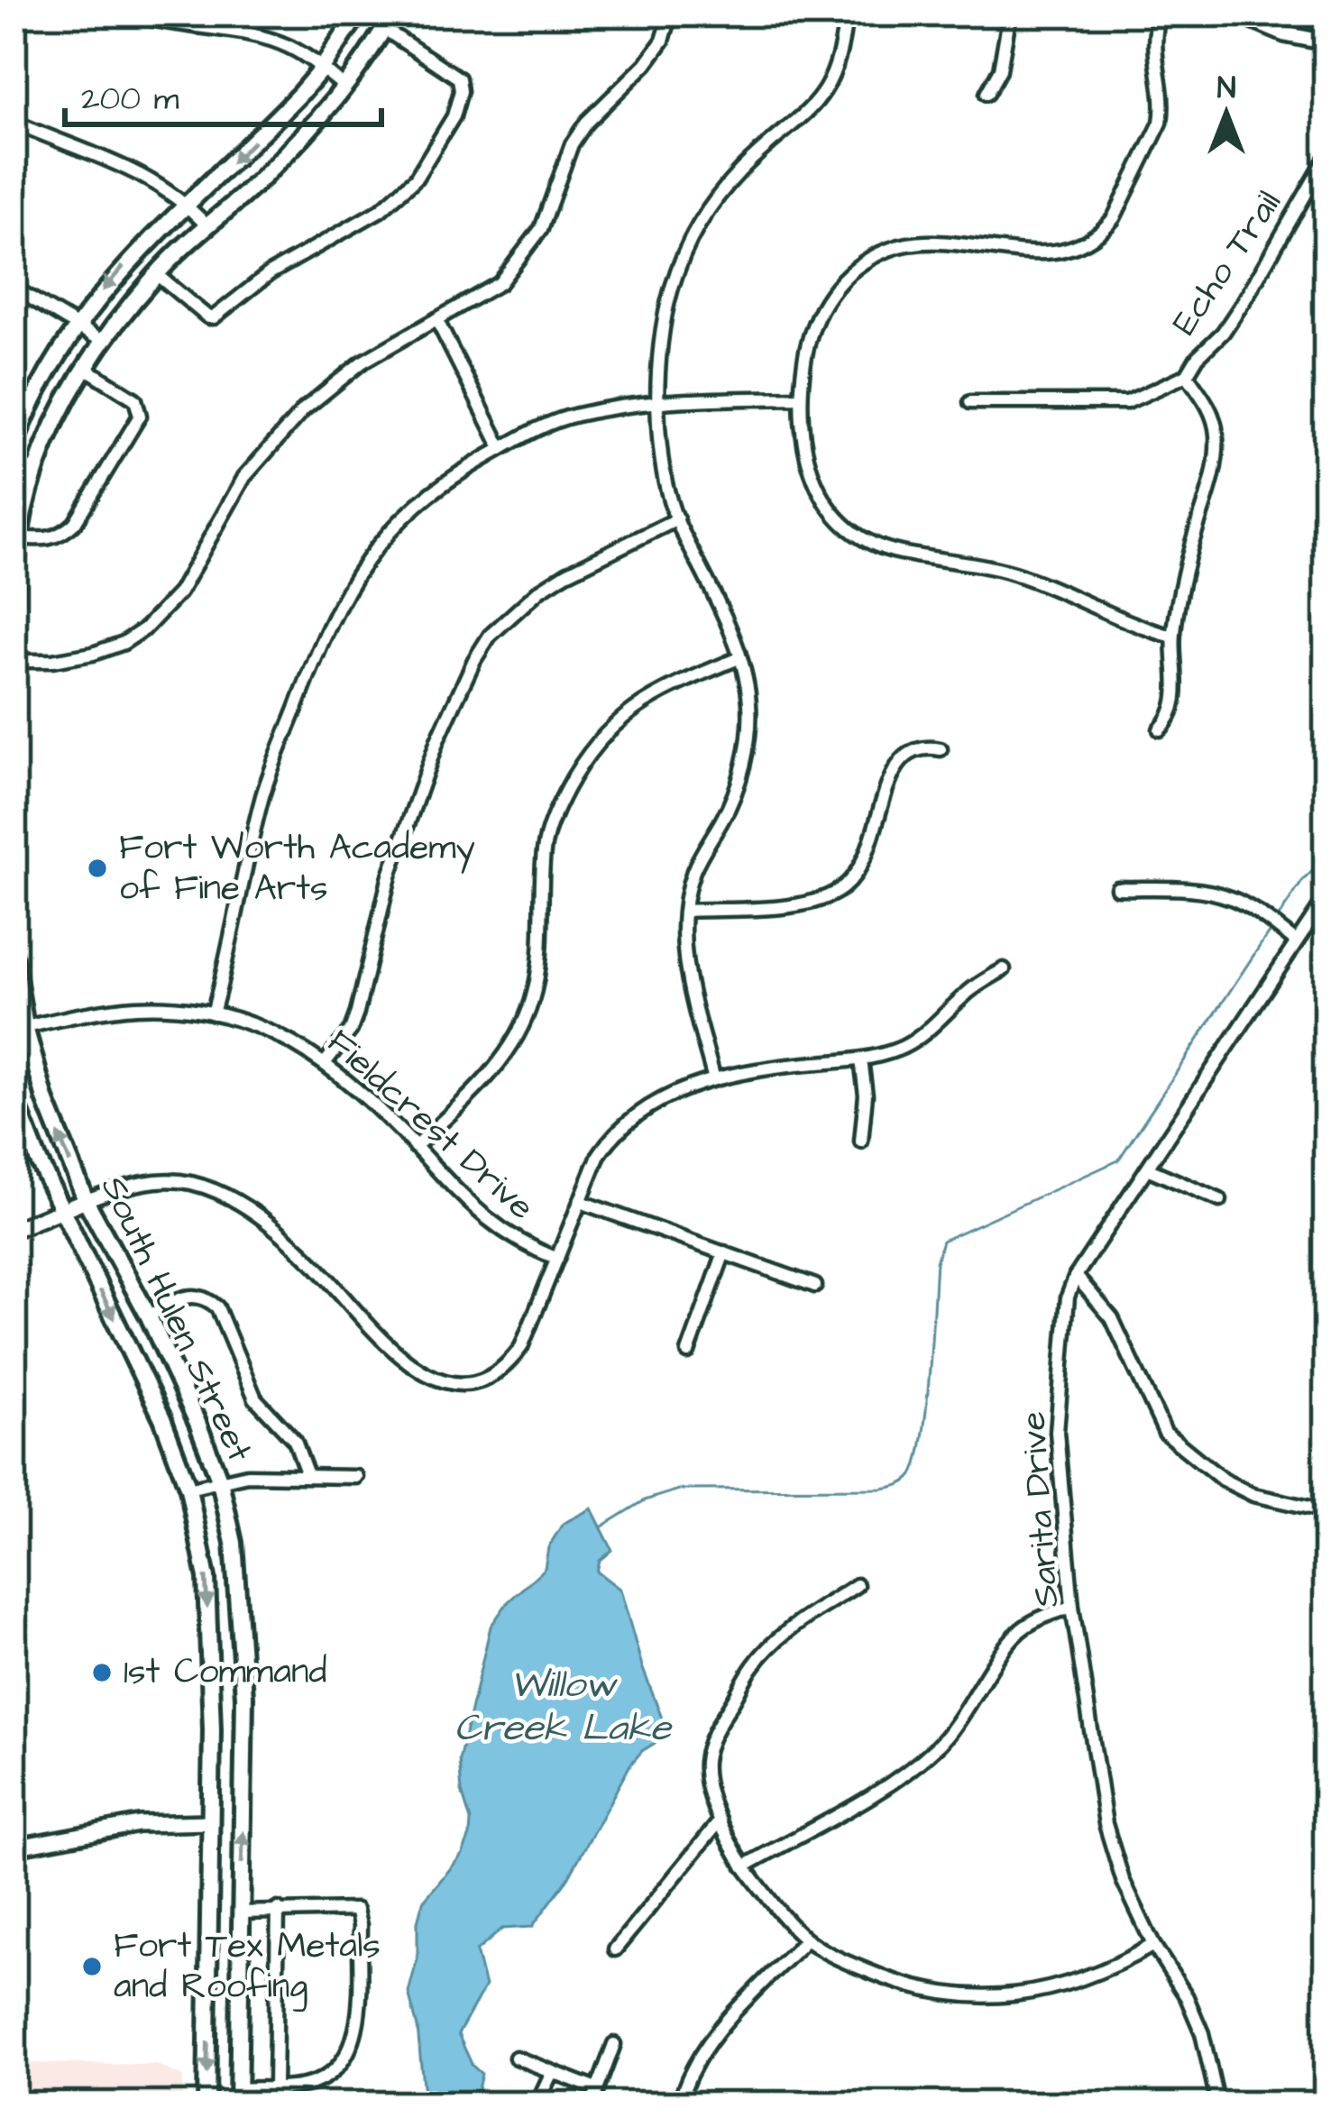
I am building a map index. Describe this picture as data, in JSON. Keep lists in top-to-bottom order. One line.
{"streets":{"main road":["South Hulen Street"],"street":["Echo Trail","Fieldcrest Drive","Sarita Drive"]},"crossings":[["Fieldcrest Drive","South Hulen Street"]],"water":["Willow Creek Lake"],"places":["Fort Worth Academy of Fine Arts","1st Command","Fort Tex Metals and Roofing"],"scale_bar":"200 m","north":"top"}
